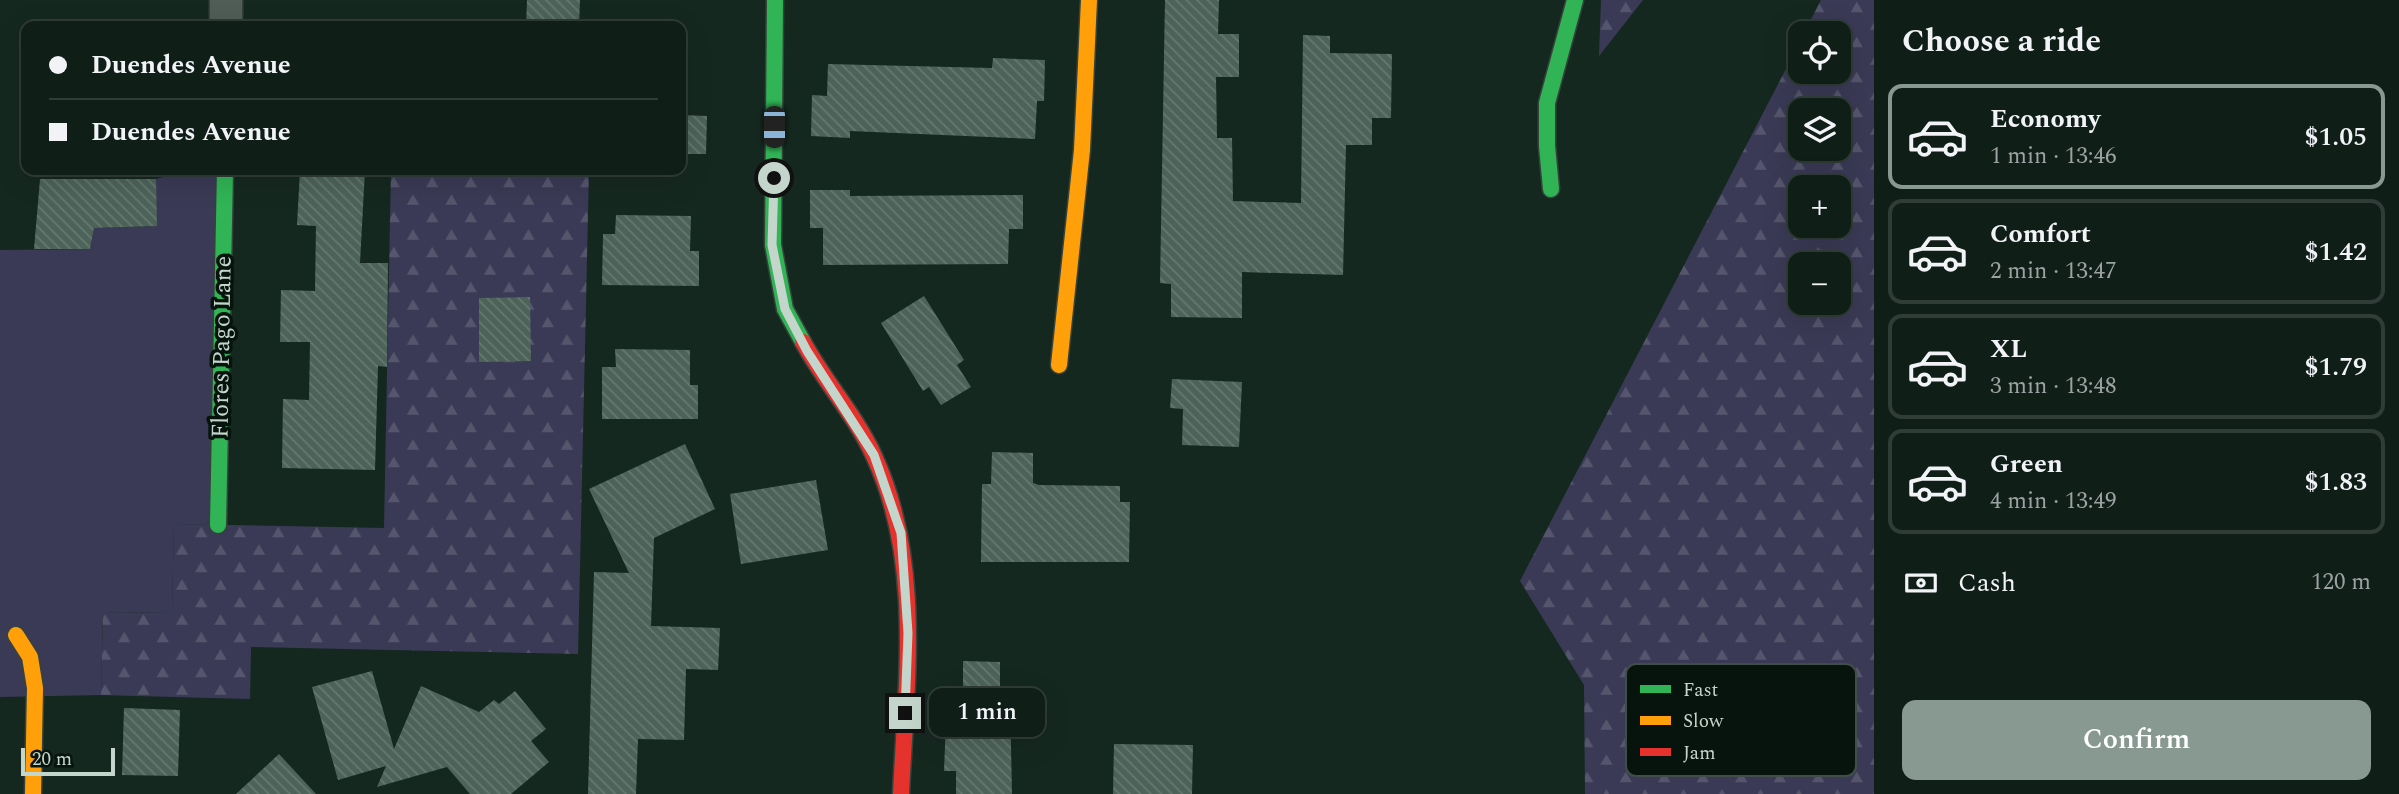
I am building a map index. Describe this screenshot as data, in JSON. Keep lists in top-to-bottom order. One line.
{"streets":{"street":["Flores Pago Lane"]},"legend":["Fast","Slow","Jam"],"scale_bar":"20 m","page":{"heading":"Choose a ride","map_buttons":["+","−"],"banner":["Duendes Avenue","Duendes Avenue"],"list":[{"name":"Economy","note":"1 min · 13:46","value":"$1.05"},{"name":"Comfort","note":"2 min · 13:47","value":"$1.42"},{"name":"XL","note":"3 min · 13:48","value":"$1.79"},{"name":"Green","note":"4 min · 13:49","value":"$1.83"}],"pay":["Cash","120 m"],"buttons":"Confirm","bubble":"1 min","scale":"20 m"}}
